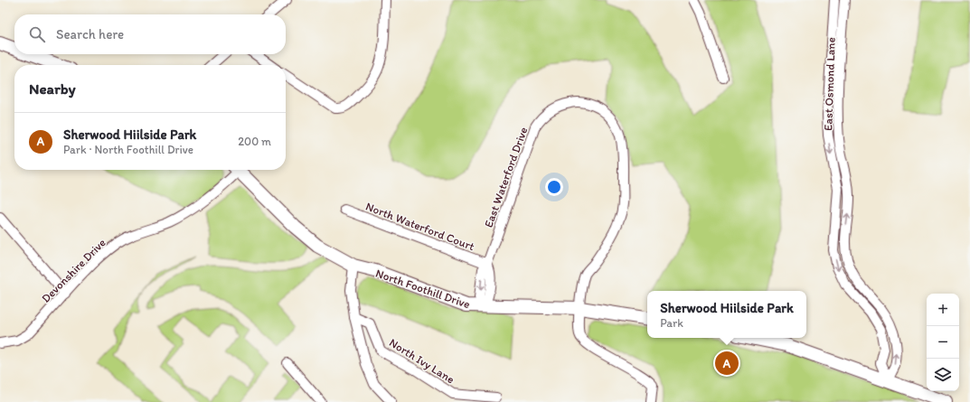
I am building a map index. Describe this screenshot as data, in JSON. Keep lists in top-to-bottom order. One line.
{"streets":{"street":["East Osmond Lane","East Waterford Drive","North Waterford Court","Devonshire Drive","North Foothill Drive","North Ivy Lane"]},"crossings":[["East Waterford Drive","North Waterford Court"],["East Waterford Drive","North Foothill Drive"]],"page":{"search":"Search here","heading":"Nearby","list":[{"mark":"A","name":"Sherwood Hiilside Park","note":"Park · North Foothill Drive","value":"200 m"}],"popup":["Sherwood Hiilside Park","Park"],"map_buttons":["+","−"],"pins":"A"}}
